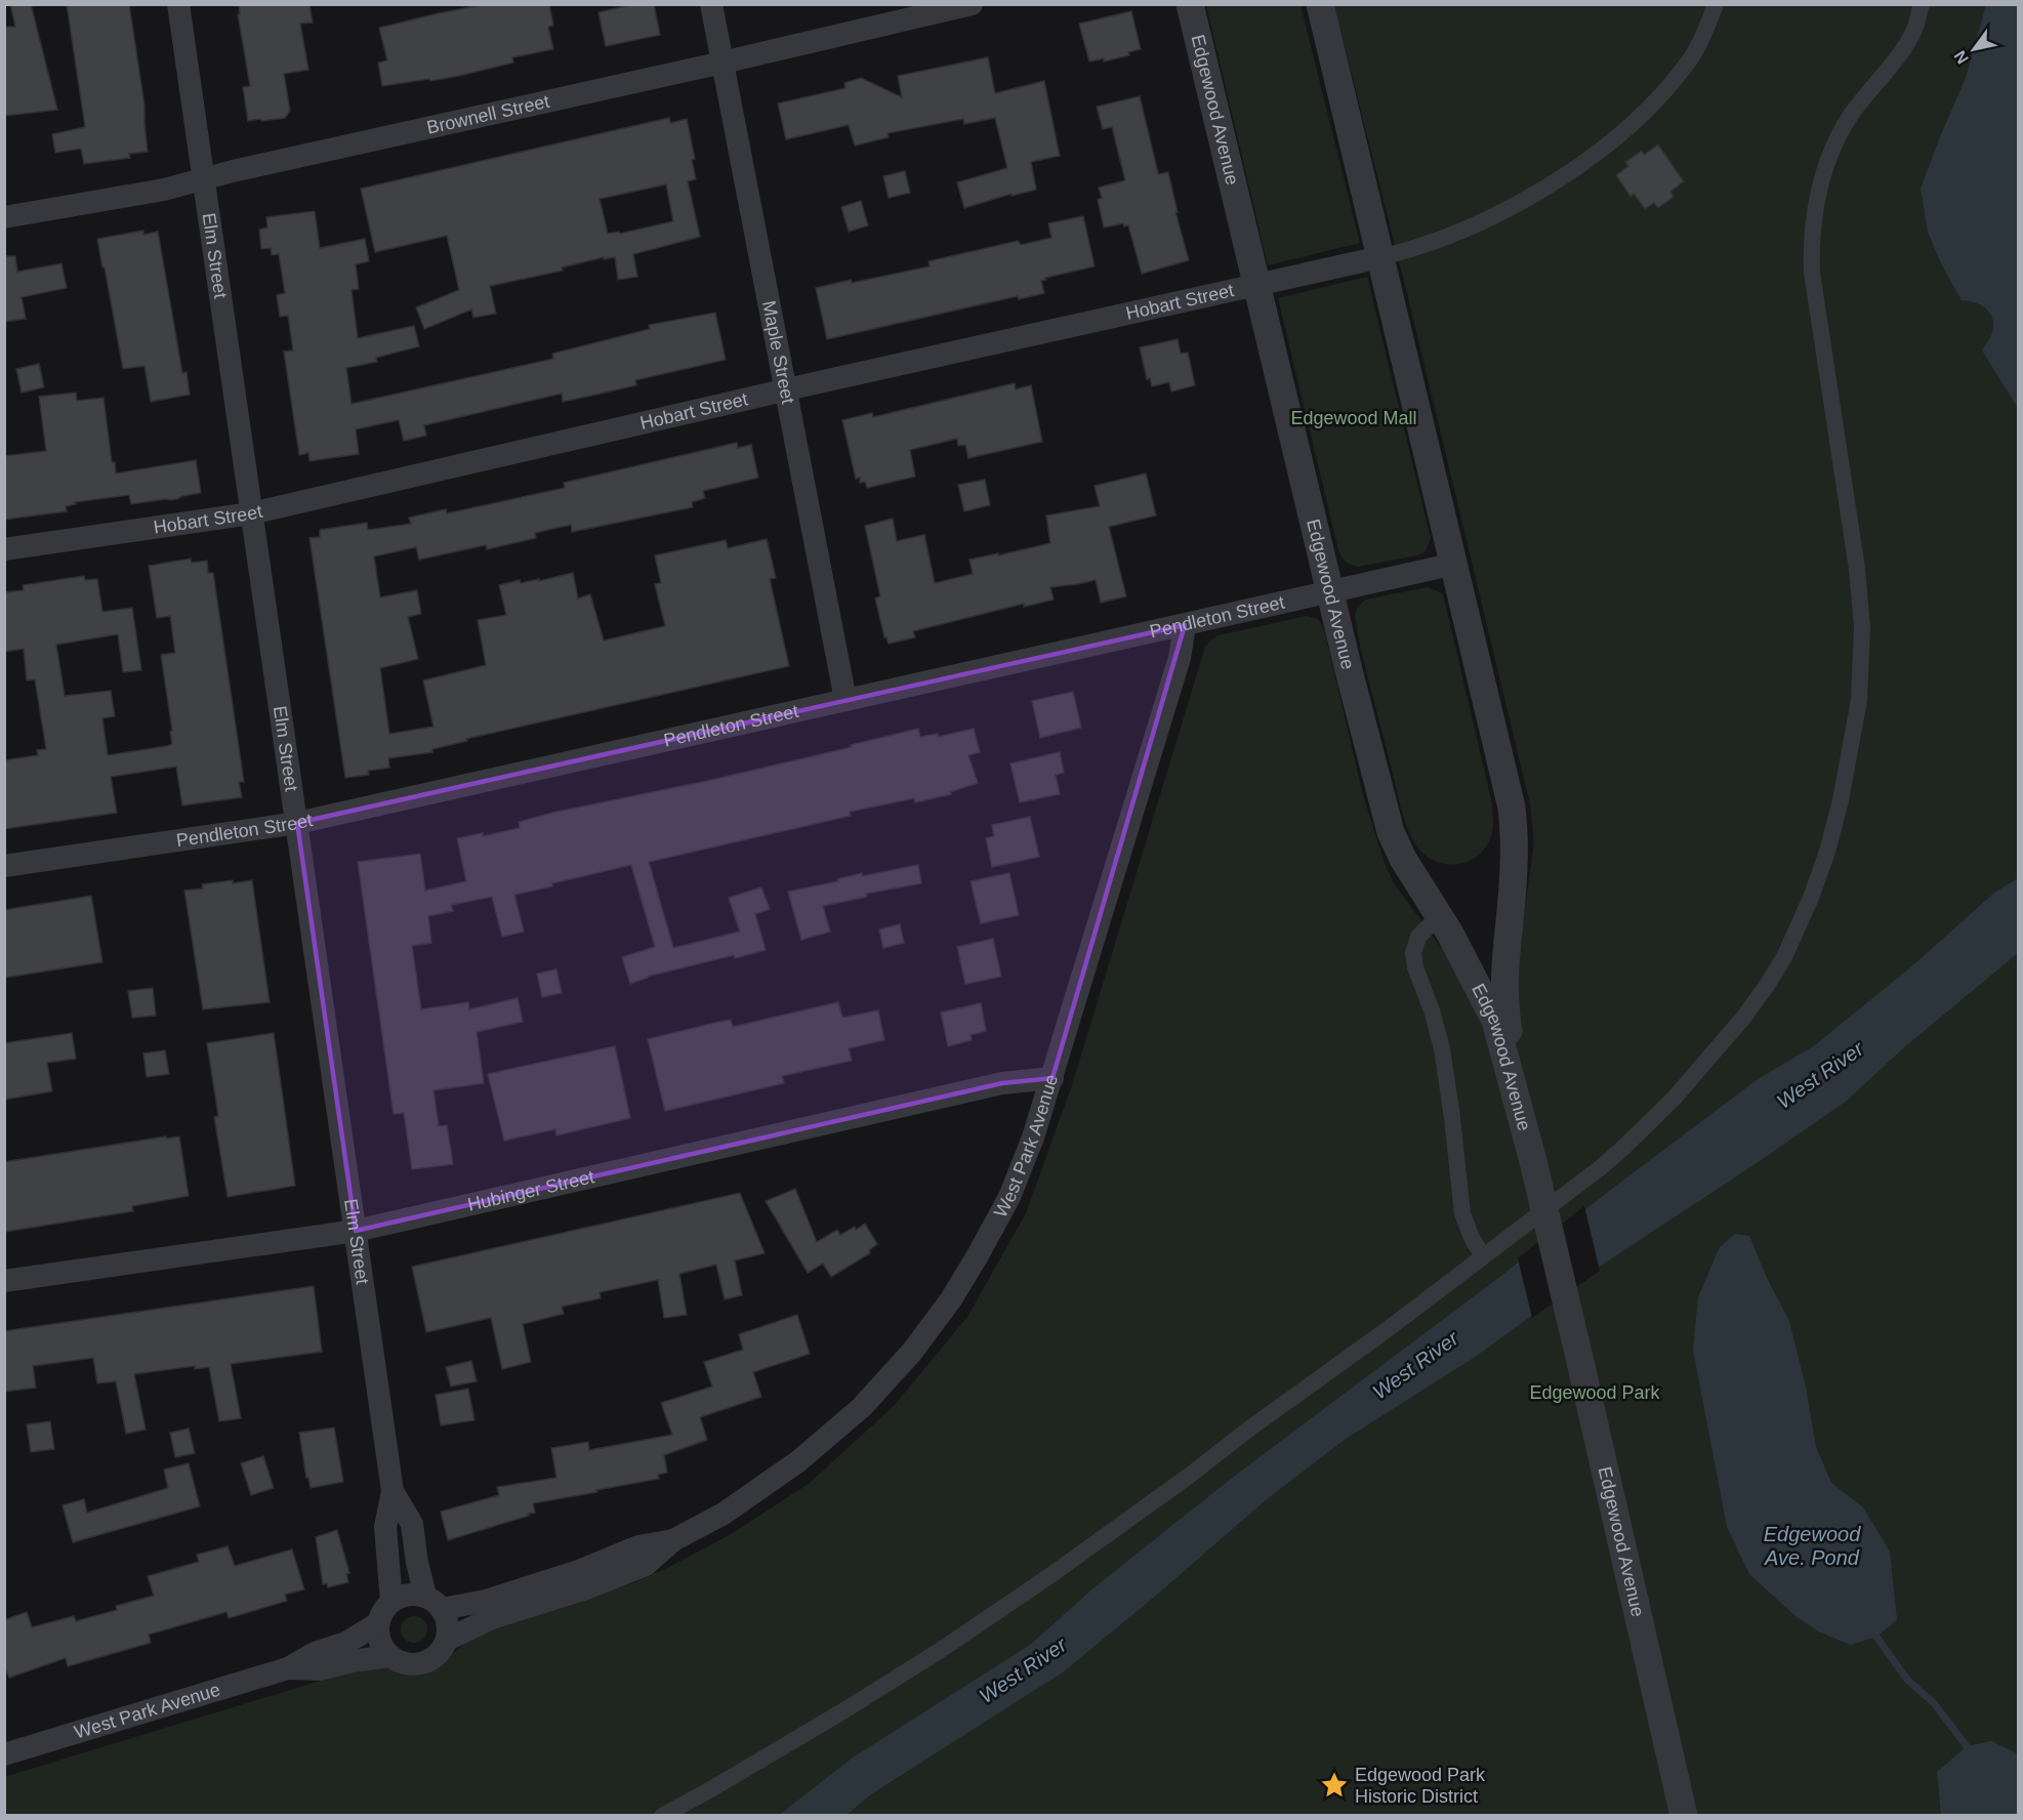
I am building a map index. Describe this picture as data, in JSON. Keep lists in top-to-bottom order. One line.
{"streets":{"street":["Edgewood Avenue","Brownell Street","Elm Street","Hobart Street","Maple Street","Pendleton Street","West Park Avenue","Hubinger Street"]},"crossings":[["Edgewood Avenue","Hobart Street"],["Edgewood Avenue","Pendleton Street"],["Brownell Street","Elm Street"],["Brownell Street","Maple Street"],["Elm Street","Hobart Street"],["Elm Street","Pendleton Street"],["Elm Street","West Park Avenue"],["Elm Street","Hubinger Street"],["Hobart Street","Maple Street"],["Maple Street","Pendleton Street"],["Pendleton Street","West Park Avenue"],["West Park Avenue","Hubinger Street"]],"water":["West River","Edgewood Ave. Pond"],"parks":["Edgewood Mall","Edgewood Park"],"places":{"place":["Edgewood Park Historic District"]},"north":"bottom left"}
